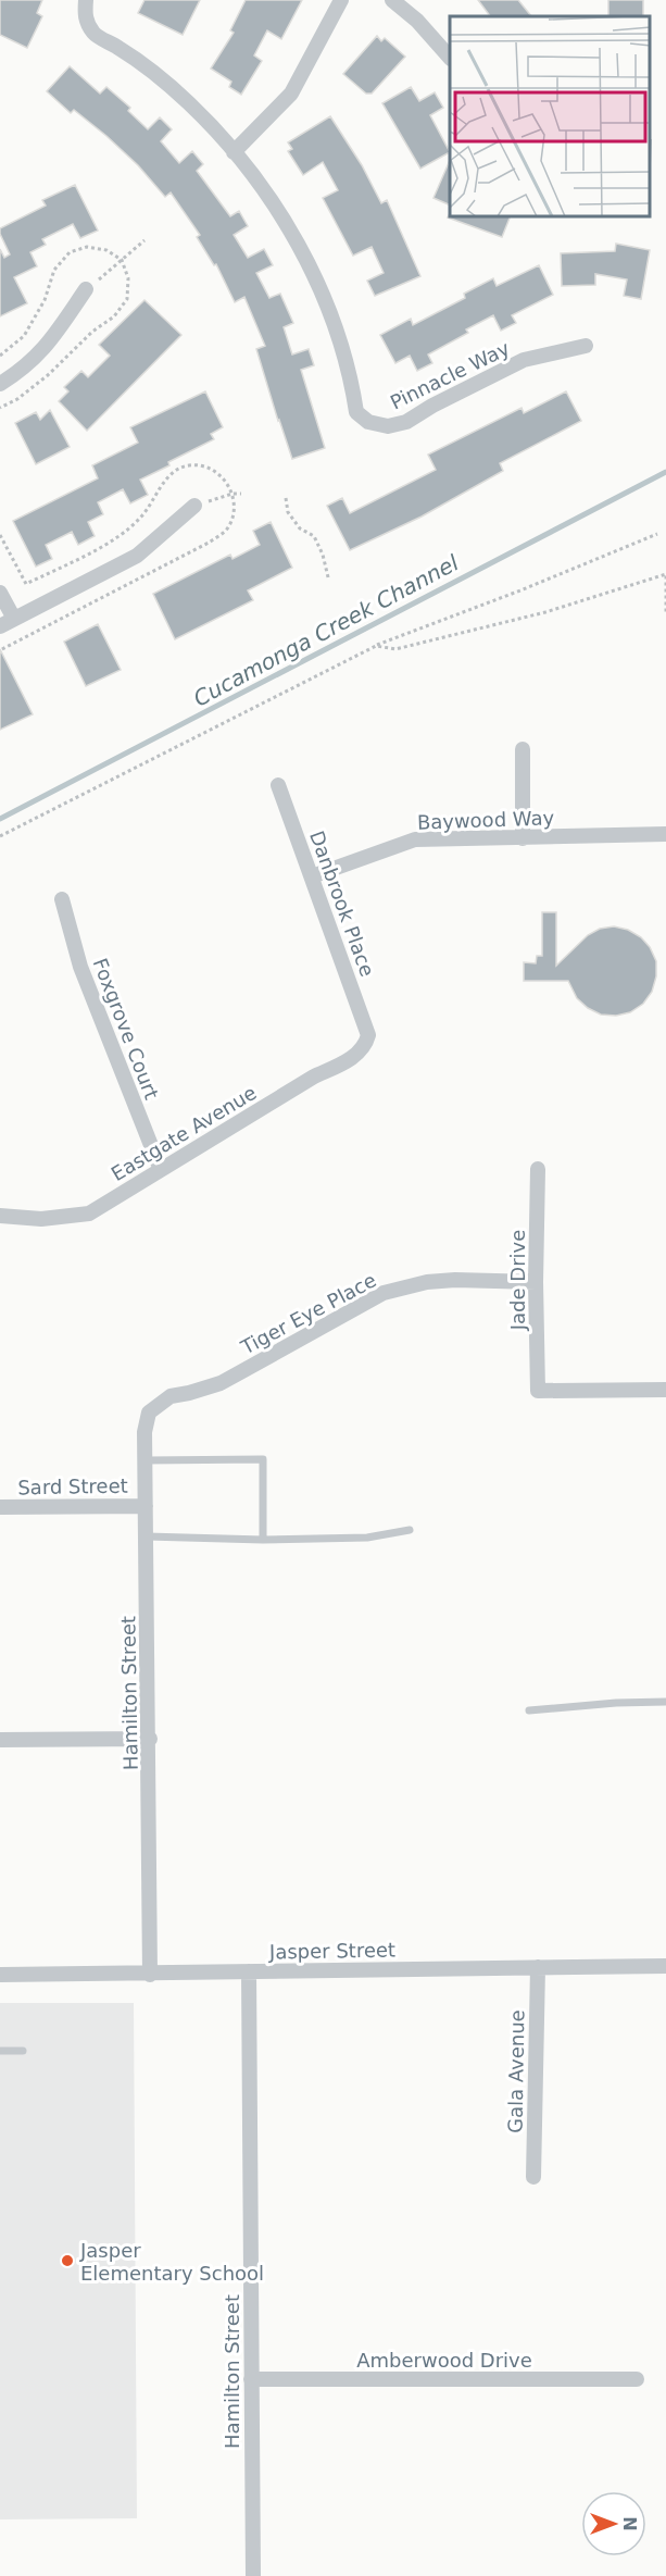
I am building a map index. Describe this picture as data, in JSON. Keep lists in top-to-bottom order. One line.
{"streets":{"street":["Pinnacle Way","Baywood Way","Danbrook Place","Foxgrove Court","Eastgate Avenue","Jade Drive","Tiger Eye Place","Sard Street","Hamilton Street","Jasper Street","Gala Avenue","Amberwood Drive"]},"crossings":[["Baywood Way","Danbrook Place"],["Danbrook Place","Eastgate Avenue"],["Foxgrove Court","Eastgate Avenue"],["Jade Drive","Tiger Eye Place"],["Tiger Eye Place","Hamilton Street"],["Sard Street","Hamilton Street"],["Hamilton Street","Jasper Street"],["Hamilton Street","Amberwood Drive"],["Jasper Street","Gala Avenue"]],"water":["Cucamonga Creek Channel"],"places":["Jasper Elementary School"],"north":"right"}
